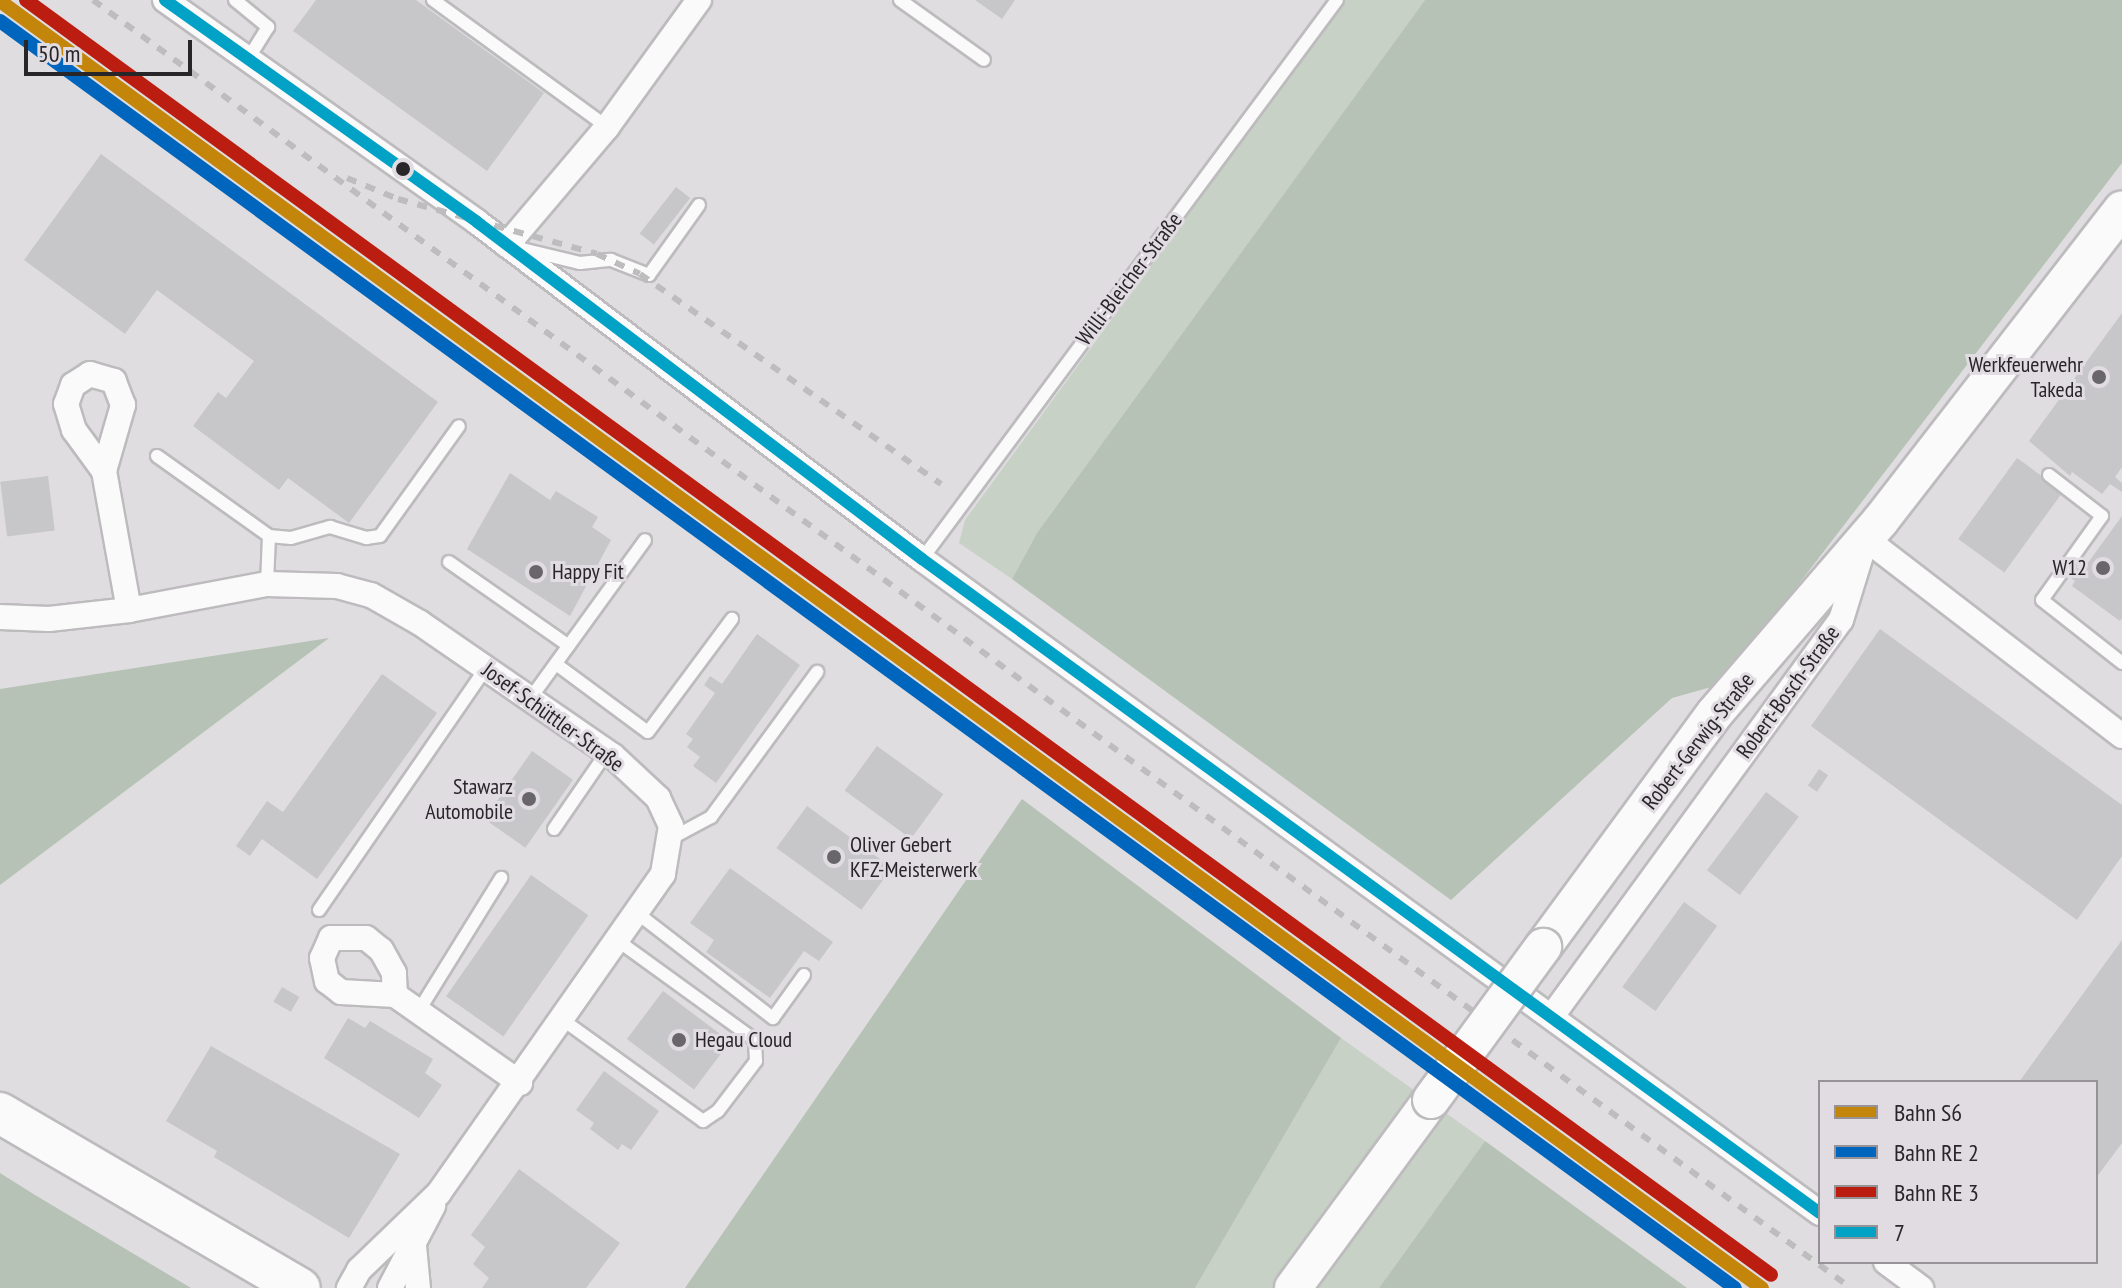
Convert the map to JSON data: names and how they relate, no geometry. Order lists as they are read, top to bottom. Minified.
{"streets":{"street":["Robert-Bosch-Straße","Josef-Schüttler-Straße","Robert-Gerwig-Straße"],"lane":["Willi-Bleicher-Straße"]},"crossings":[["Robert-Bosch-Straße","Robert-Gerwig-Straße"]],"places":["Werkfeuerwehr Takeda","W12","Happy Fit","Stawarz Automobile","Oliver Gebert KFZ-Meisterwerk","Hegau Cloud"],"lines":["transit line 7","rail line S6"],"legend":["Bahn S6","Bahn RE 2","Bahn RE 3","7"],"scale_bar":"50 m"}
